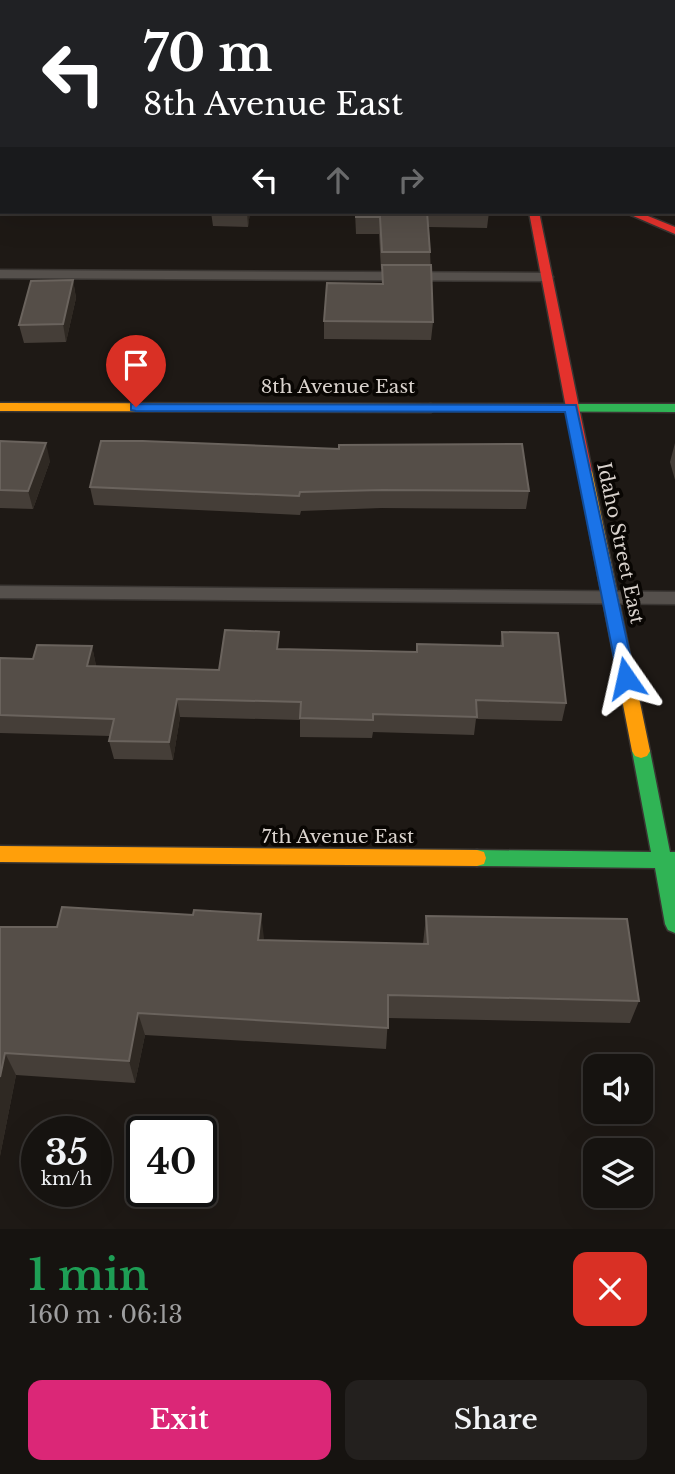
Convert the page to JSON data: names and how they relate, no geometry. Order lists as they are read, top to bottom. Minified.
{"streets":{"street":["8th Avenue East","Idaho Street East","7th Avenue East"]},"crossings":[["8th Avenue East","Idaho Street East"],["Idaho Street East","7th Avenue East"]],"page":{"turn":["70 m","8th Avenue East"],"speed":"35 km/h","limit":"40","heading":["1 min","160 m · 06:13"],"buttons":["Exit","Share"]}}
